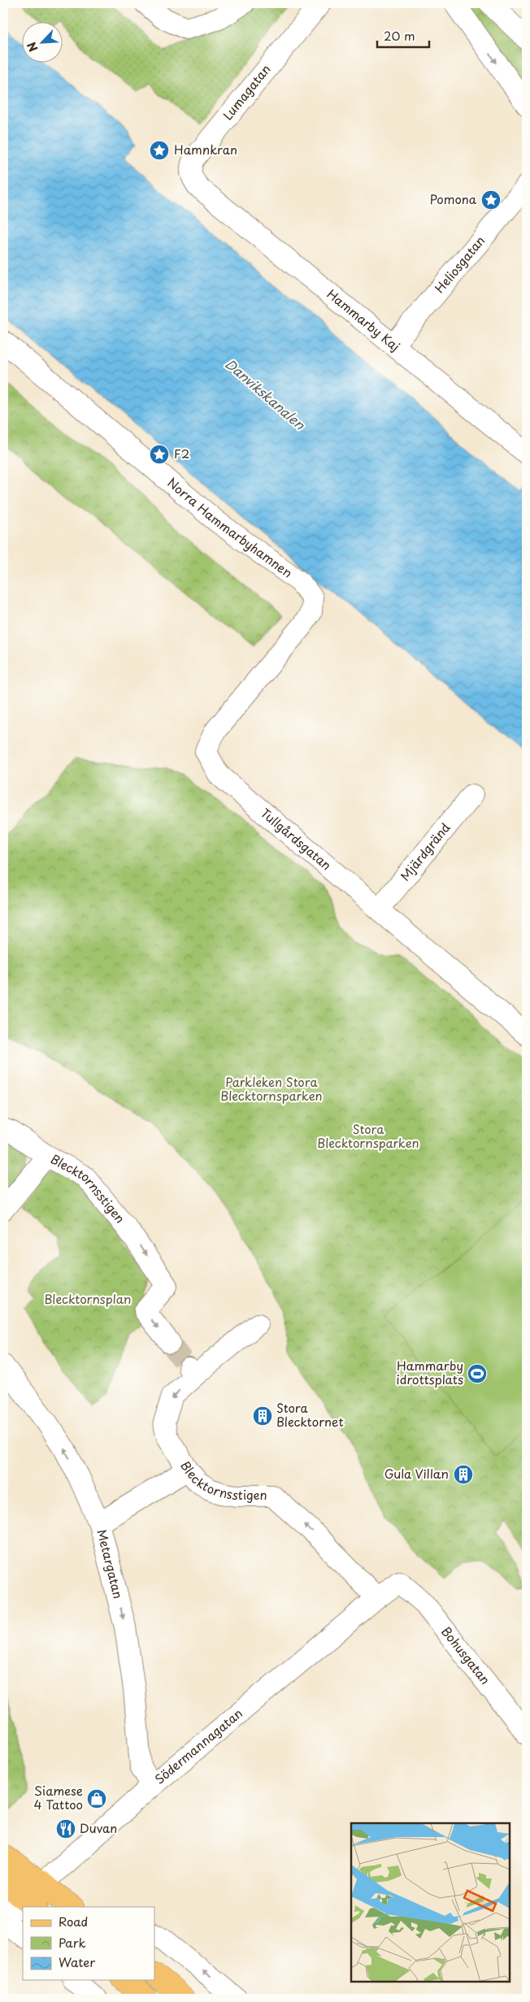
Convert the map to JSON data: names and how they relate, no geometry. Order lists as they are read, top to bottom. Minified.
{"streets":{"street":["Lumagatan","Heliosgatan","Hammarby Kaj","Norra Hammarbyhamnen","Tullgårdsgatan","Mjärdgränd","Blecktornsstigen","Metargatan","Bohusgatan","Södermannagatan"]},"crossings":[["Lumagatan","Hammarby Kaj"],["Heliosgatan","Hammarby Kaj"],["Norra Hammarbyhamnen","Tullgårdsgatan"],["Tullgårdsgatan","Mjärdgränd"],["Blecktornsstigen","Södermannagatan"],["Metargatan","Södermannagatan"],["Bohusgatan","Södermannagatan"]],"water":["Danvikskanalen"],"parks":["Parkleken Stora Blecktornsparken","Stora Blecktornsparken","Blecktornsplan"],"places":{"place":["Hamnkran","Pomona","F2"],"sports":["Hammarby idrottsplats"],"building":["Stora Blecktornet","Gula Villan"],"shop":["Siamese 4 Tattoo"],"restaurant":["Duvan"]},"legend":["Road","Park","Water"],"scale_bar":"20 m","north":"bottom left"}
